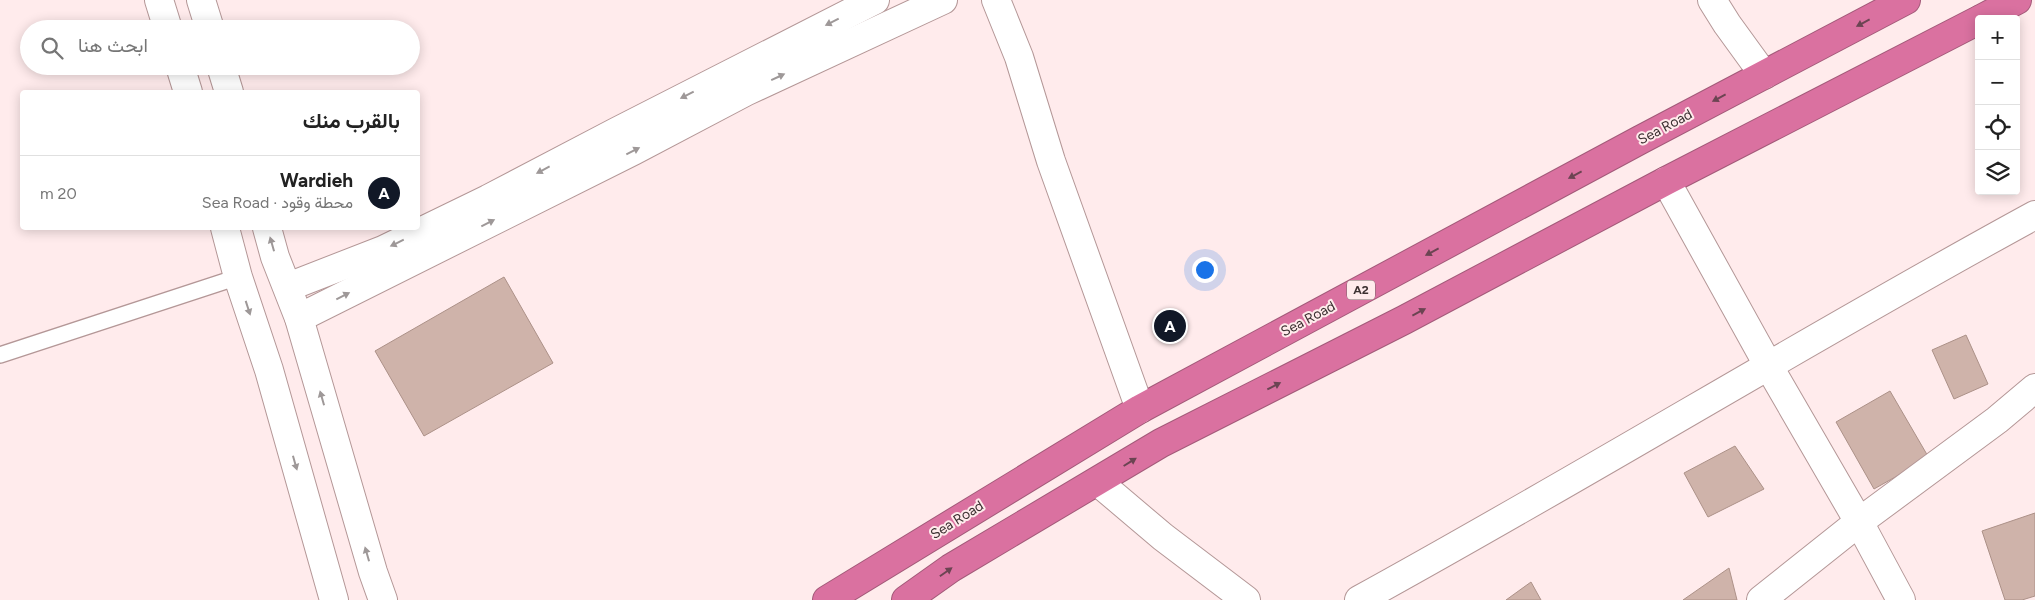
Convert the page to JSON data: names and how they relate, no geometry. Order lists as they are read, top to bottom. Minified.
{"streets":{"highway":["Sea Road","A2"]},"page":{"map_buttons":["+","−"],"search":"ابحث هنا","heading":"بالقرب منك","list":[{"mark":"A","name":"Wardieh","note":"محطة وقود · Sea Road","value":"20 m"}],"pins":"A"}}
